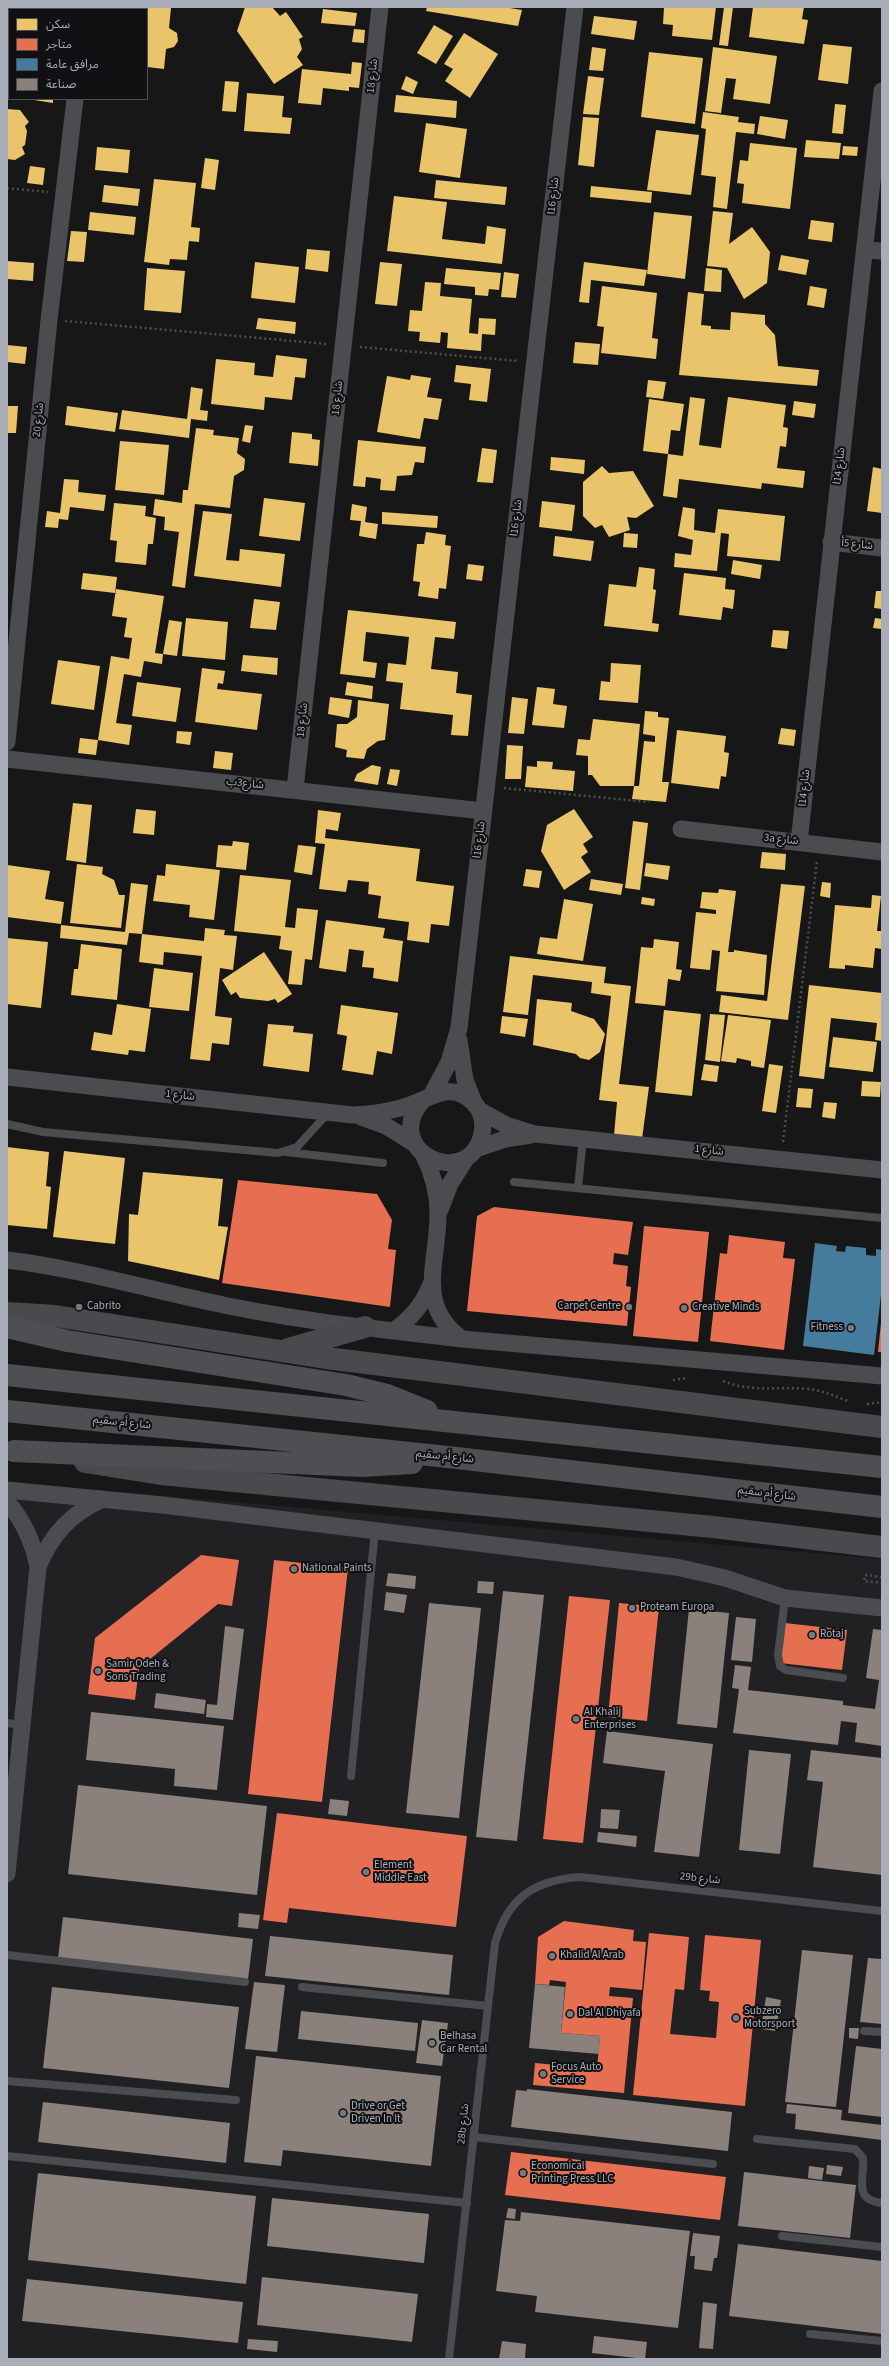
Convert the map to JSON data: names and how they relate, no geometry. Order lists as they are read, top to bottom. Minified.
{"streets":{"main road":["شارع أم سقيم"],"street":["شارع 18","شارع 16ا","شارع 20","شارع 14ا","شارع 5أ","شارع3ب","3a شارع","شارع 1"],"lane":["29b شارع","28b شارع"]},"crossings":[["شارع 18","شارع3ب"],["شارع 16ا","شارع3ب"],["شارع 16ا","شارع 1"],["شارع 14ا","شارع 5أ"],["شارع 14ا","3a شارع"],["29b شارع","28b شارع"]],"places":["Cabrito","Carpet Centre","Creative Minds","Fitness","National Paints","Proteam Europa","Rotaj","Samir Odeh & Sons Trading","Al Khalij Enterprises","Element Middle East","Khalid Al Arab","Dal Al Dhiyafa","Subzero Motorsport","Belhasa Car Rental","Focus Auto Service","Drive or Get Driven In It","Economical Printing Press LLC"],"legend":["سكن","متاجر","مرافق عامة","صناعة"]}
